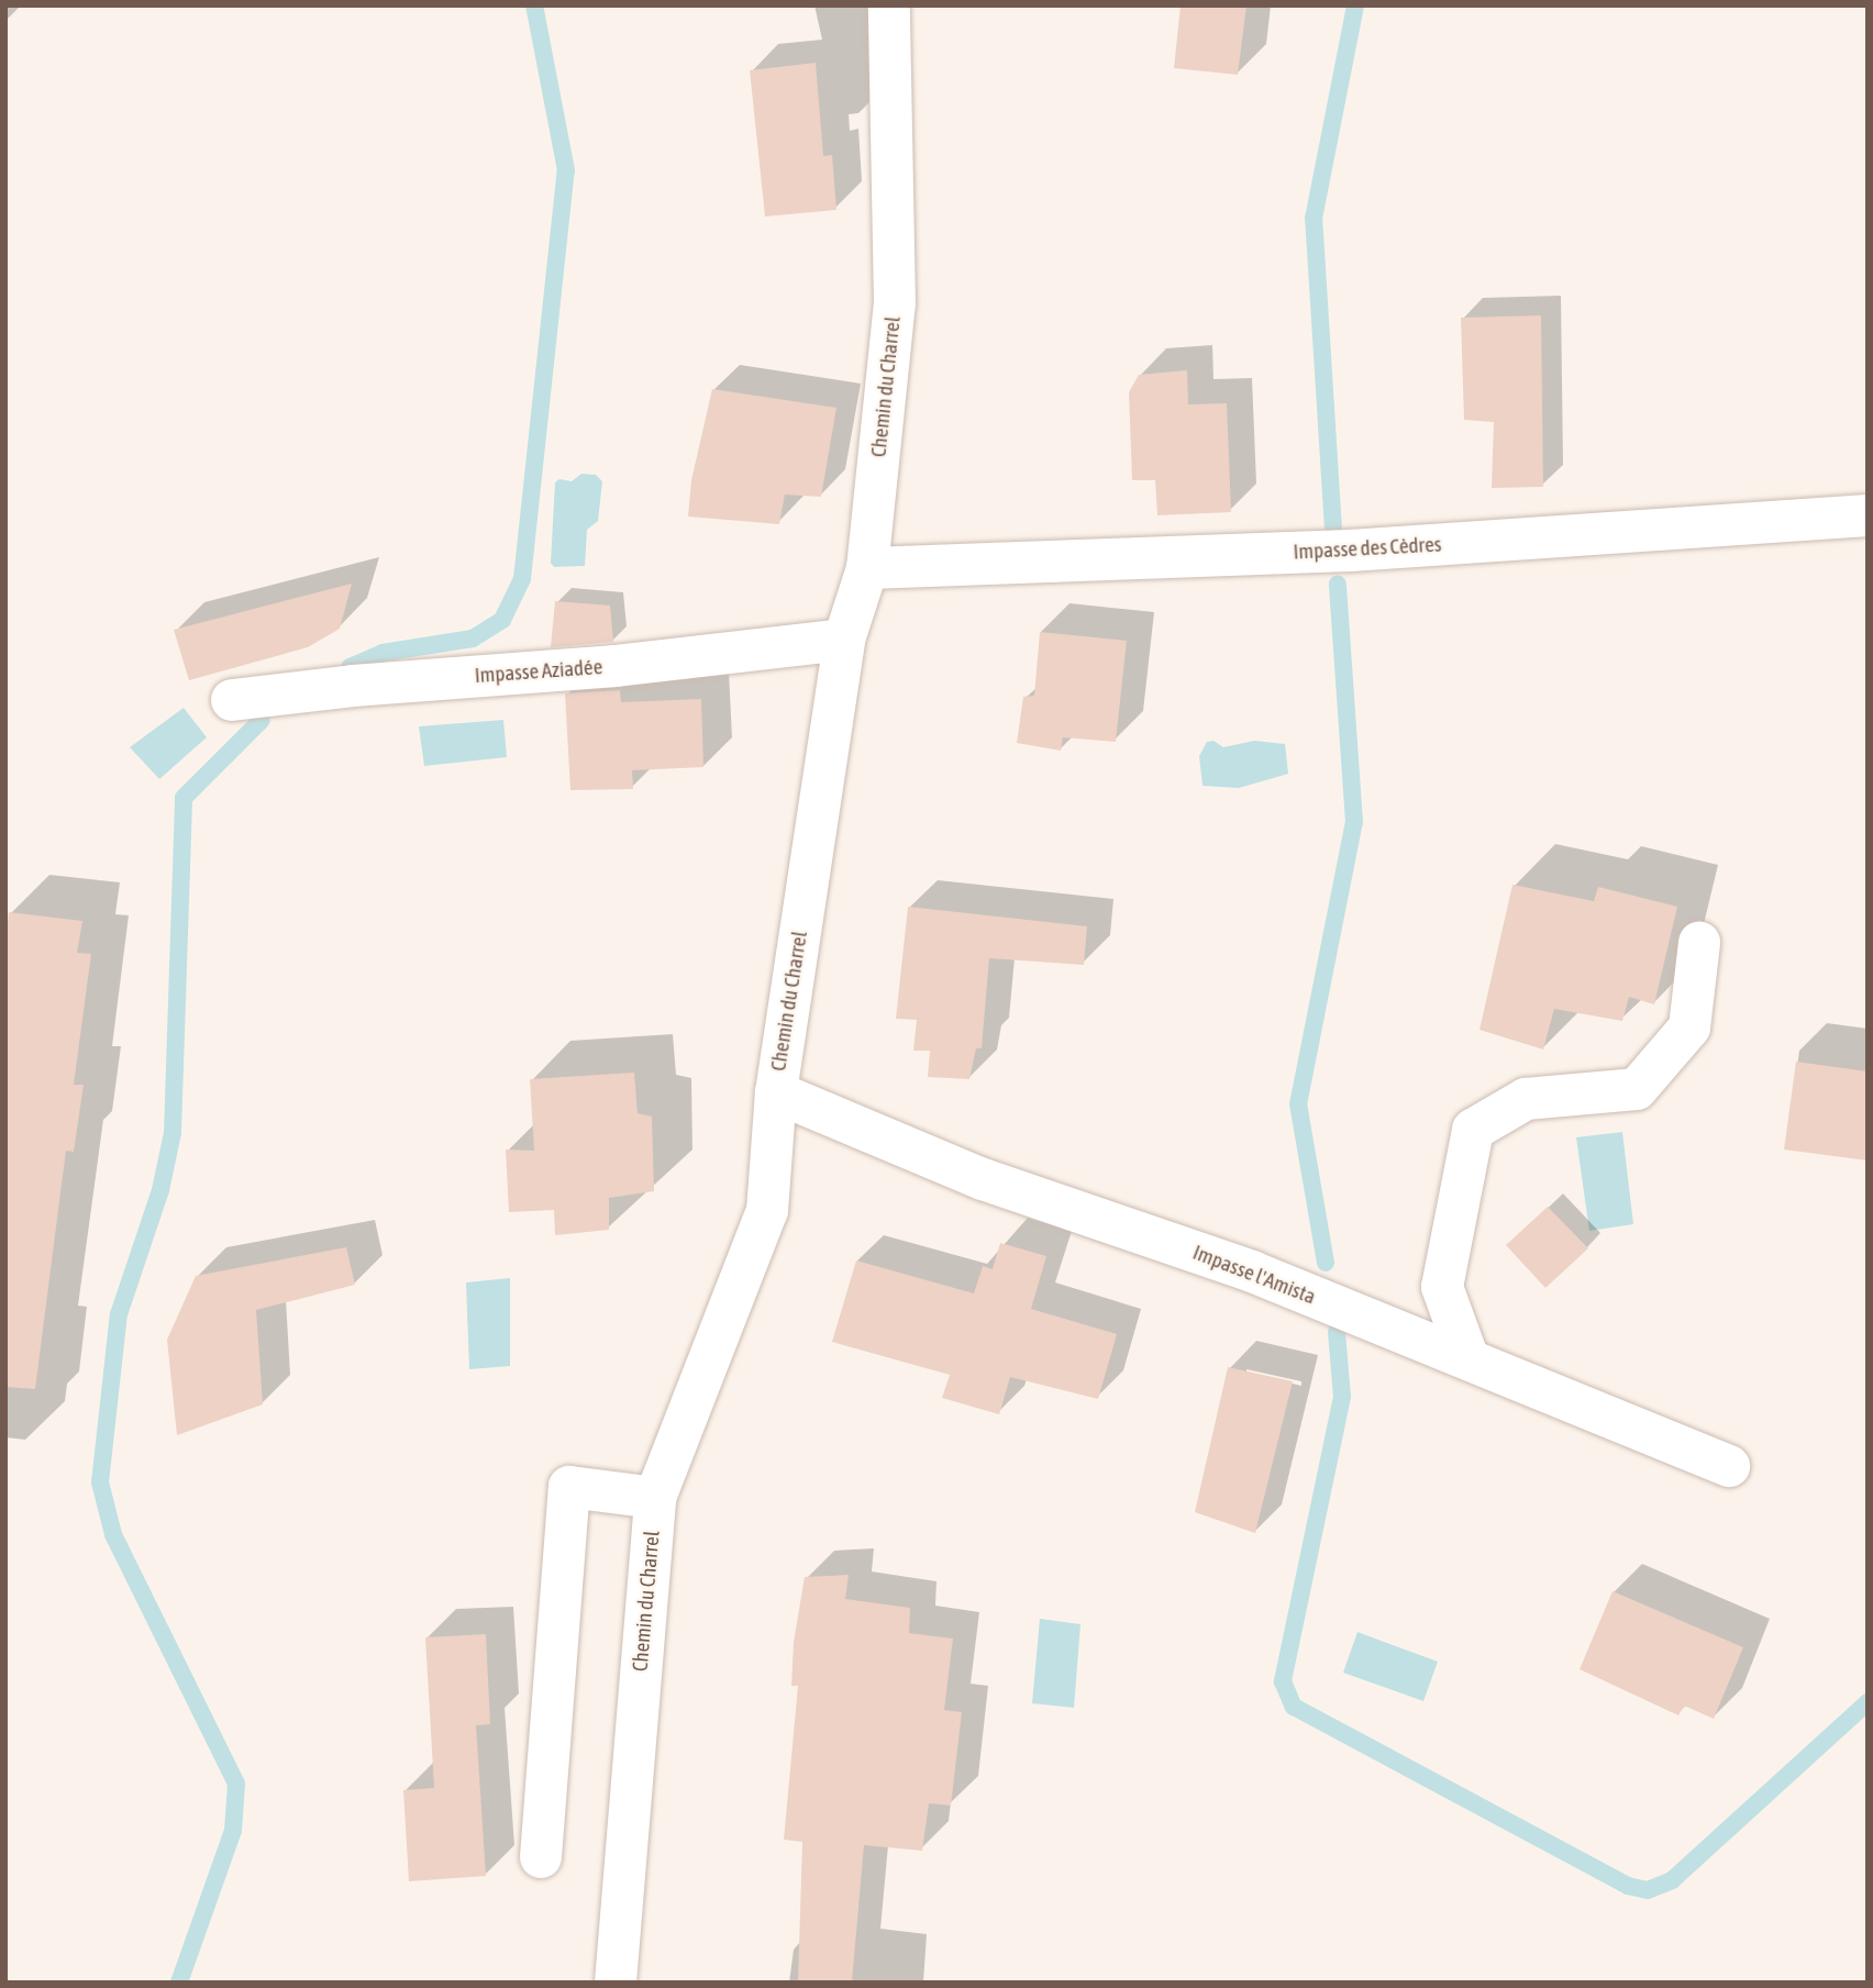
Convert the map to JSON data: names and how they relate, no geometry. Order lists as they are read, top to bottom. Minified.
{"streets":{"street":["Chemin du Charrel","Impasse des Cèdres","Impasse Aziadée","Impasse l'Amista"]},"crossings":[["Chemin du Charrel","Impasse des Cèdres"],["Chemin du Charrel","Impasse Aziadée"],["Chemin du Charrel","Impasse l'Amista"]]}
